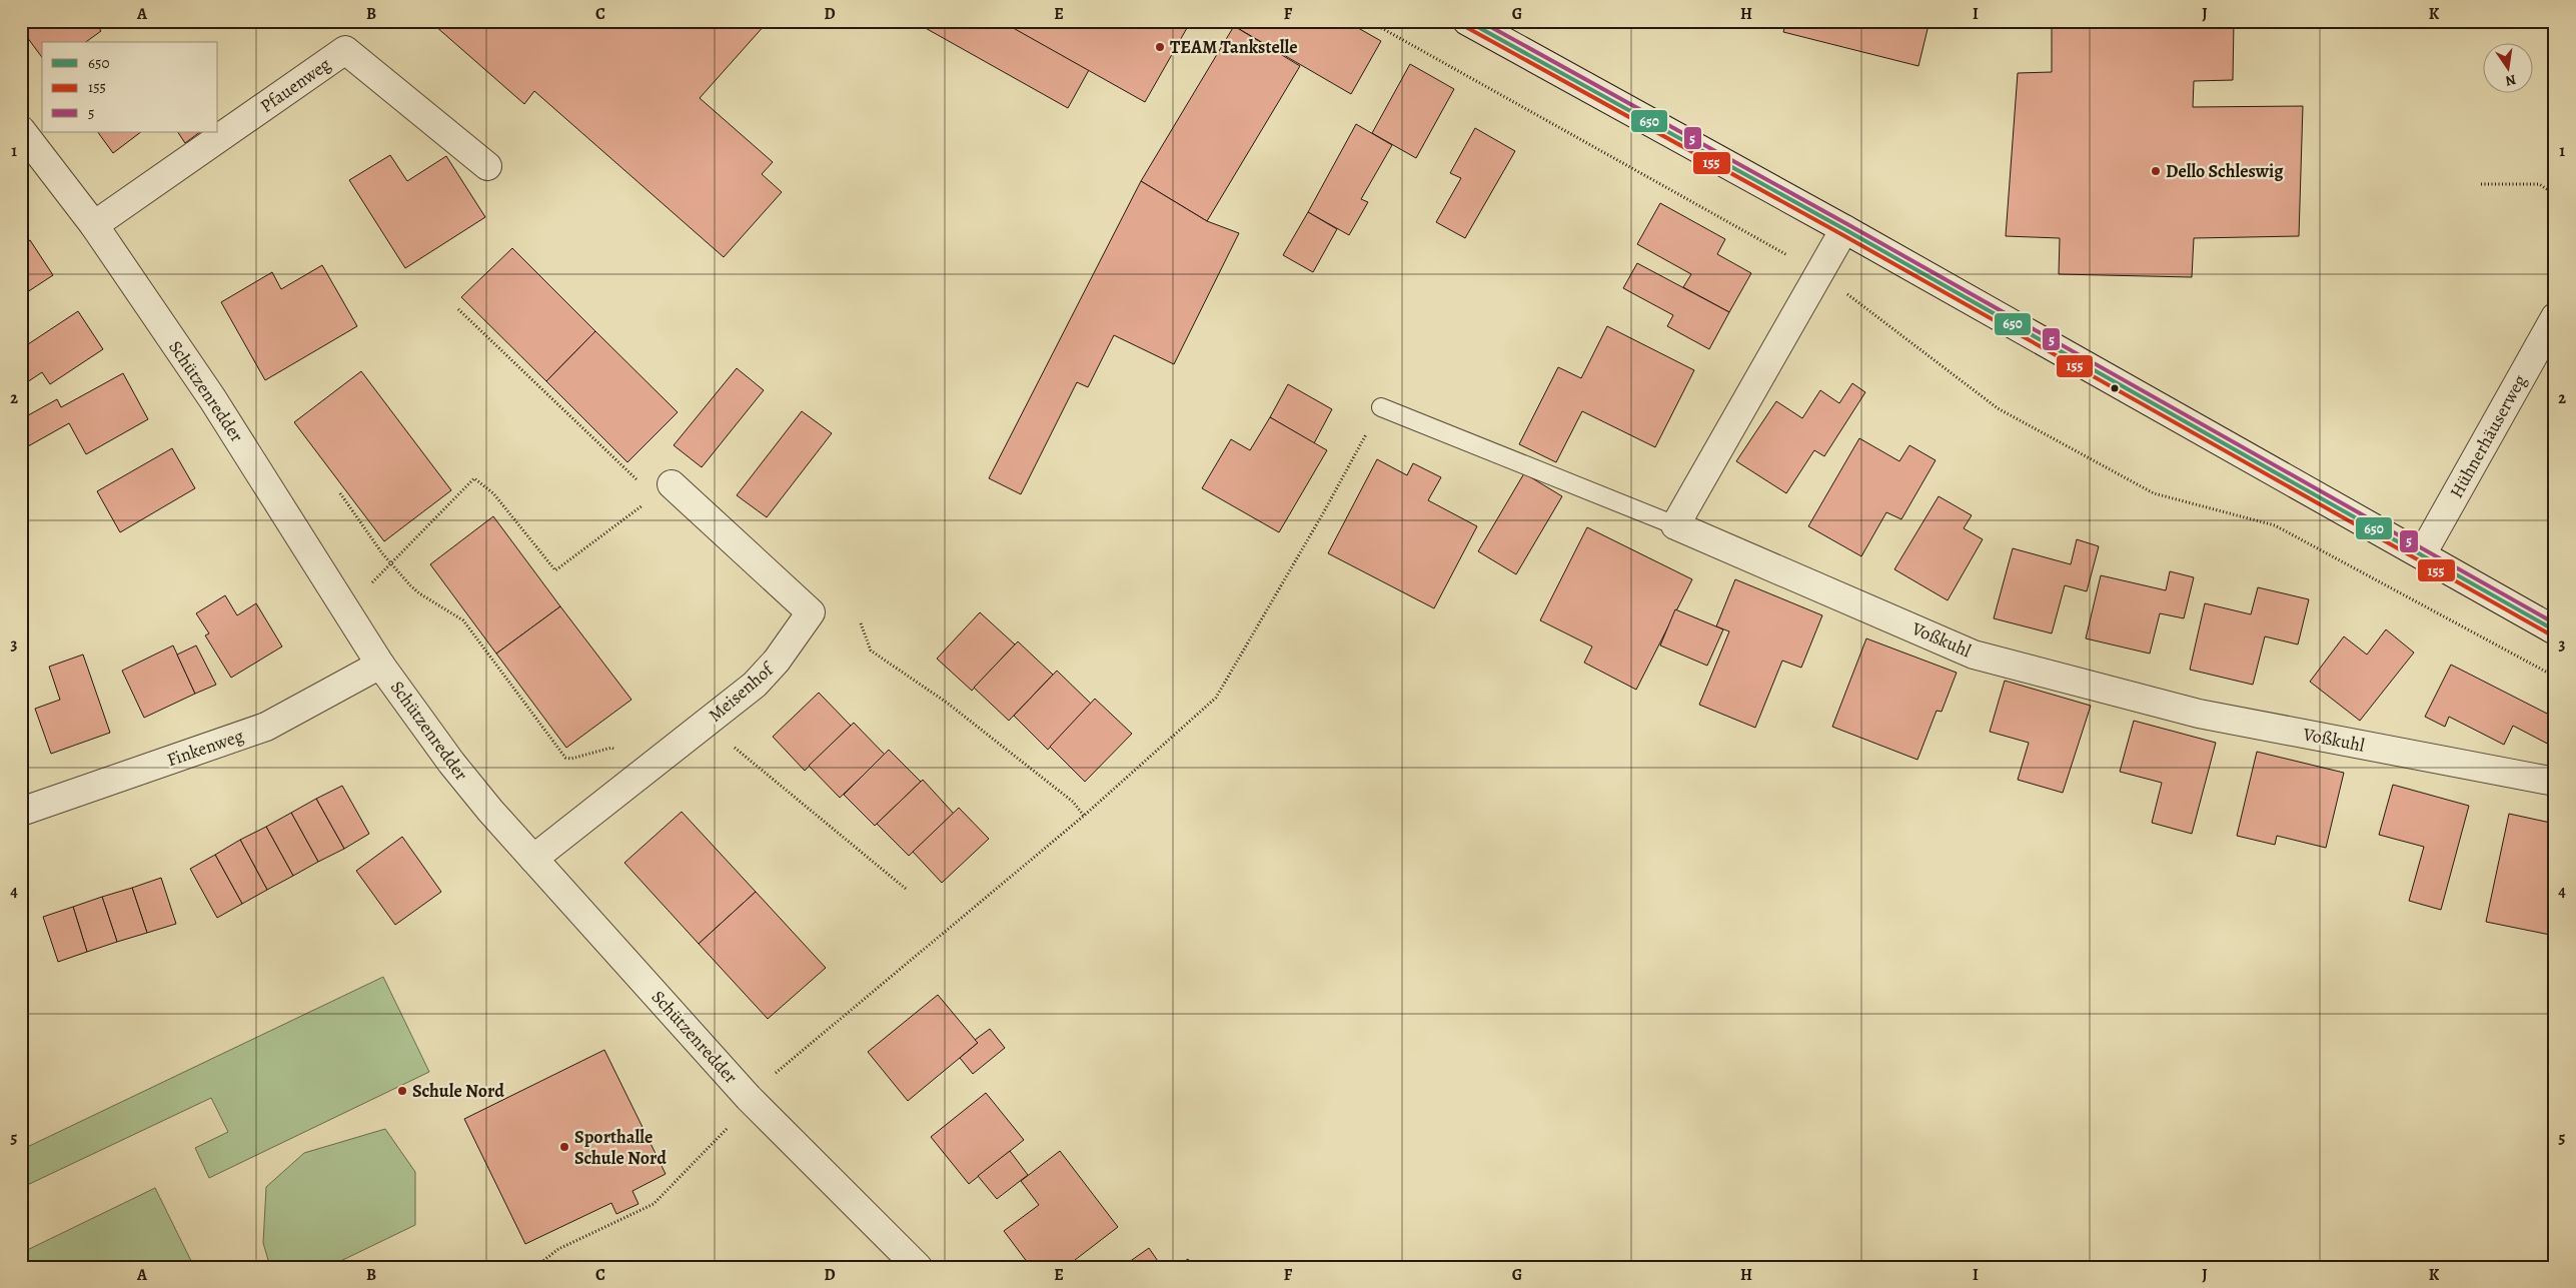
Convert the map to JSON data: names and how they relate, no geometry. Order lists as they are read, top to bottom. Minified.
{"streets":{"street":["Pfauenweg","Schützenredder","Hühnerhäuserweg","Voßkuhl","Meisenhof","Finkenweg"]},"crossings":[["Pfauenweg","Schützenredder"],["Schützenredder","Meisenhof"],["Schützenredder","Finkenweg"]],"places":["TEAM Tankstelle","Dello Schleswig","Schule Nord","Sporthalle Schule Nord"],"lines":["transit line 650","transit line 5","transit line 155"],"legend":["650","155","5"],"north":"bottom","grid":{"columns":["A","B","C","D","E","F","G","H","I","J","K"],"rows":["1","2","3","4","5"]}}
